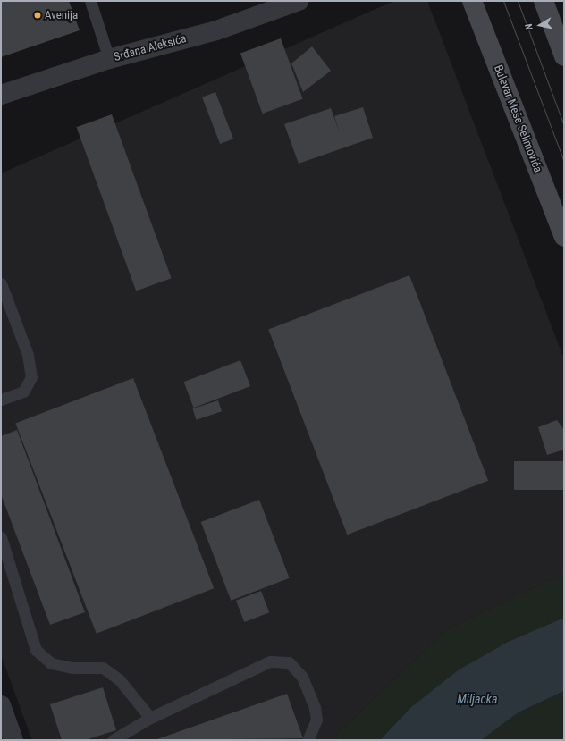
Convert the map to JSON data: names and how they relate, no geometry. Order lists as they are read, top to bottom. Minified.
{"streets":{"main road":["Bulevar Meše Selimovića"],"street":["Srđana Aleksića"]},"water":["Miljacka"],"places":["Avenija"],"north":"left"}
